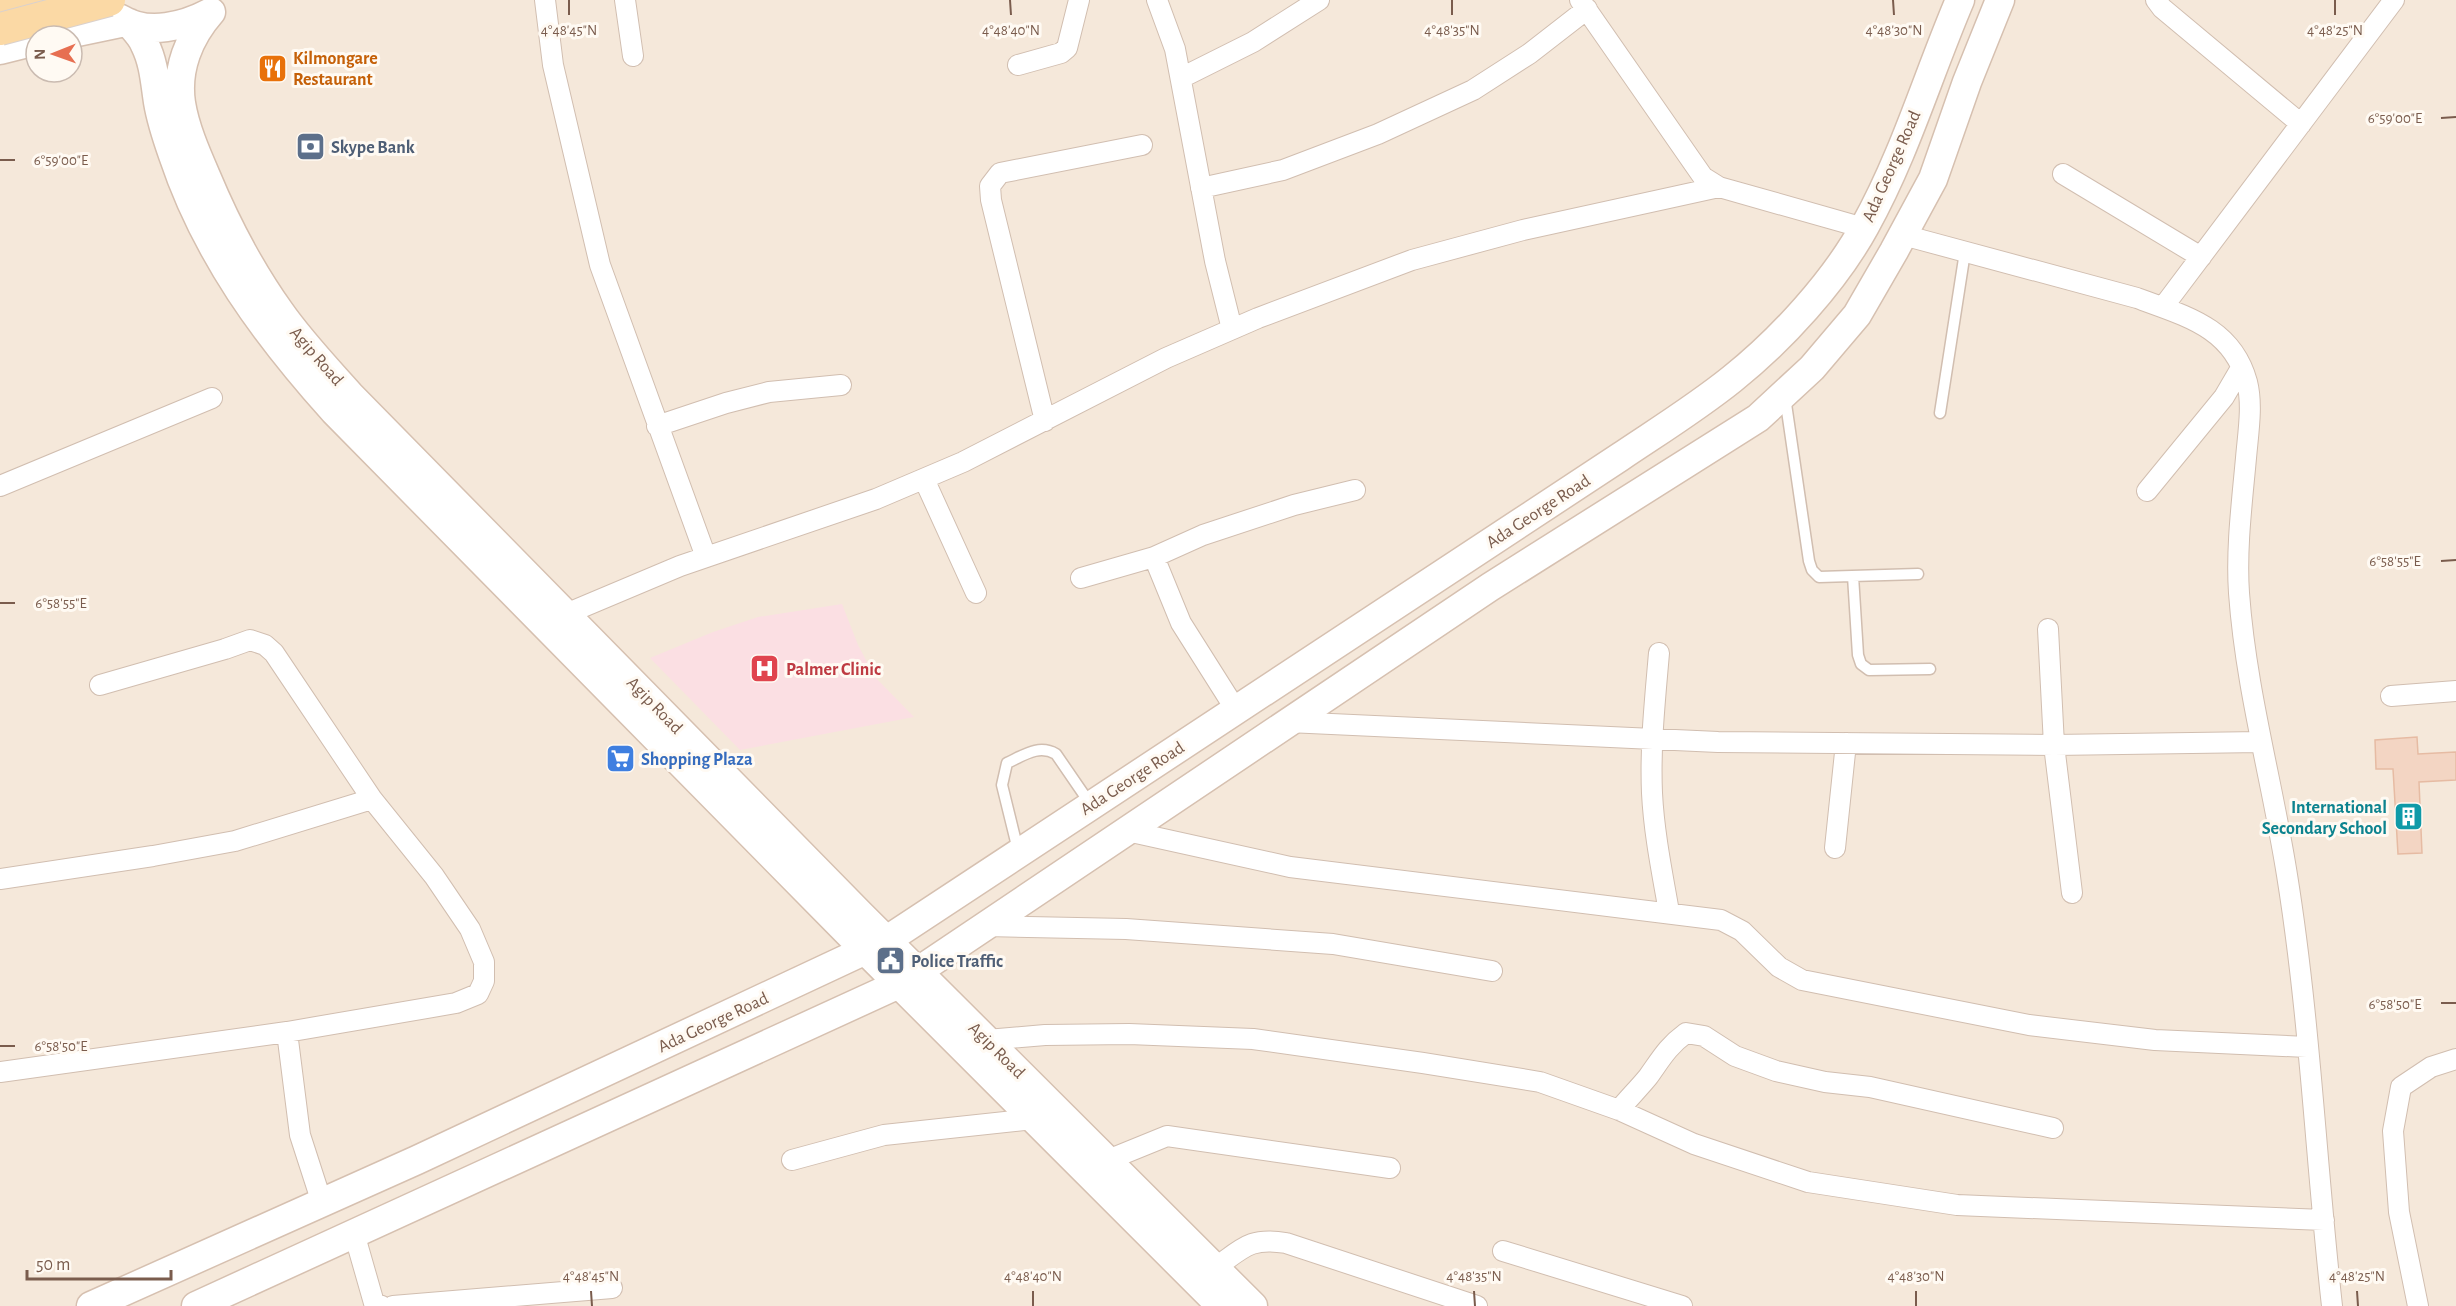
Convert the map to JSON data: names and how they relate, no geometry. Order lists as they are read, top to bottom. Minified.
{"streets":{"main road":["Ada George Road","Agip Road"]},"crossings":[["Ada George Road","Agip Road"]],"places":{"restaurant":["Kilmongare Restaurant"],"bank":["Skype Bank"],"hospital":["Palmer Clinic"],"supermarket":["Shopping Plaza"],"building":["International Secondary School"],"public building":["Police Traffic"]},"scale_bar":"50 m","north":"left","coordinates":["4°48'45\"N","4°48'40\"N","4°48'35\"N","4°48'30\"N","4°48'25\"N","6°59'00\"E","6°58'55\"E","6°58'50\"E"]}
